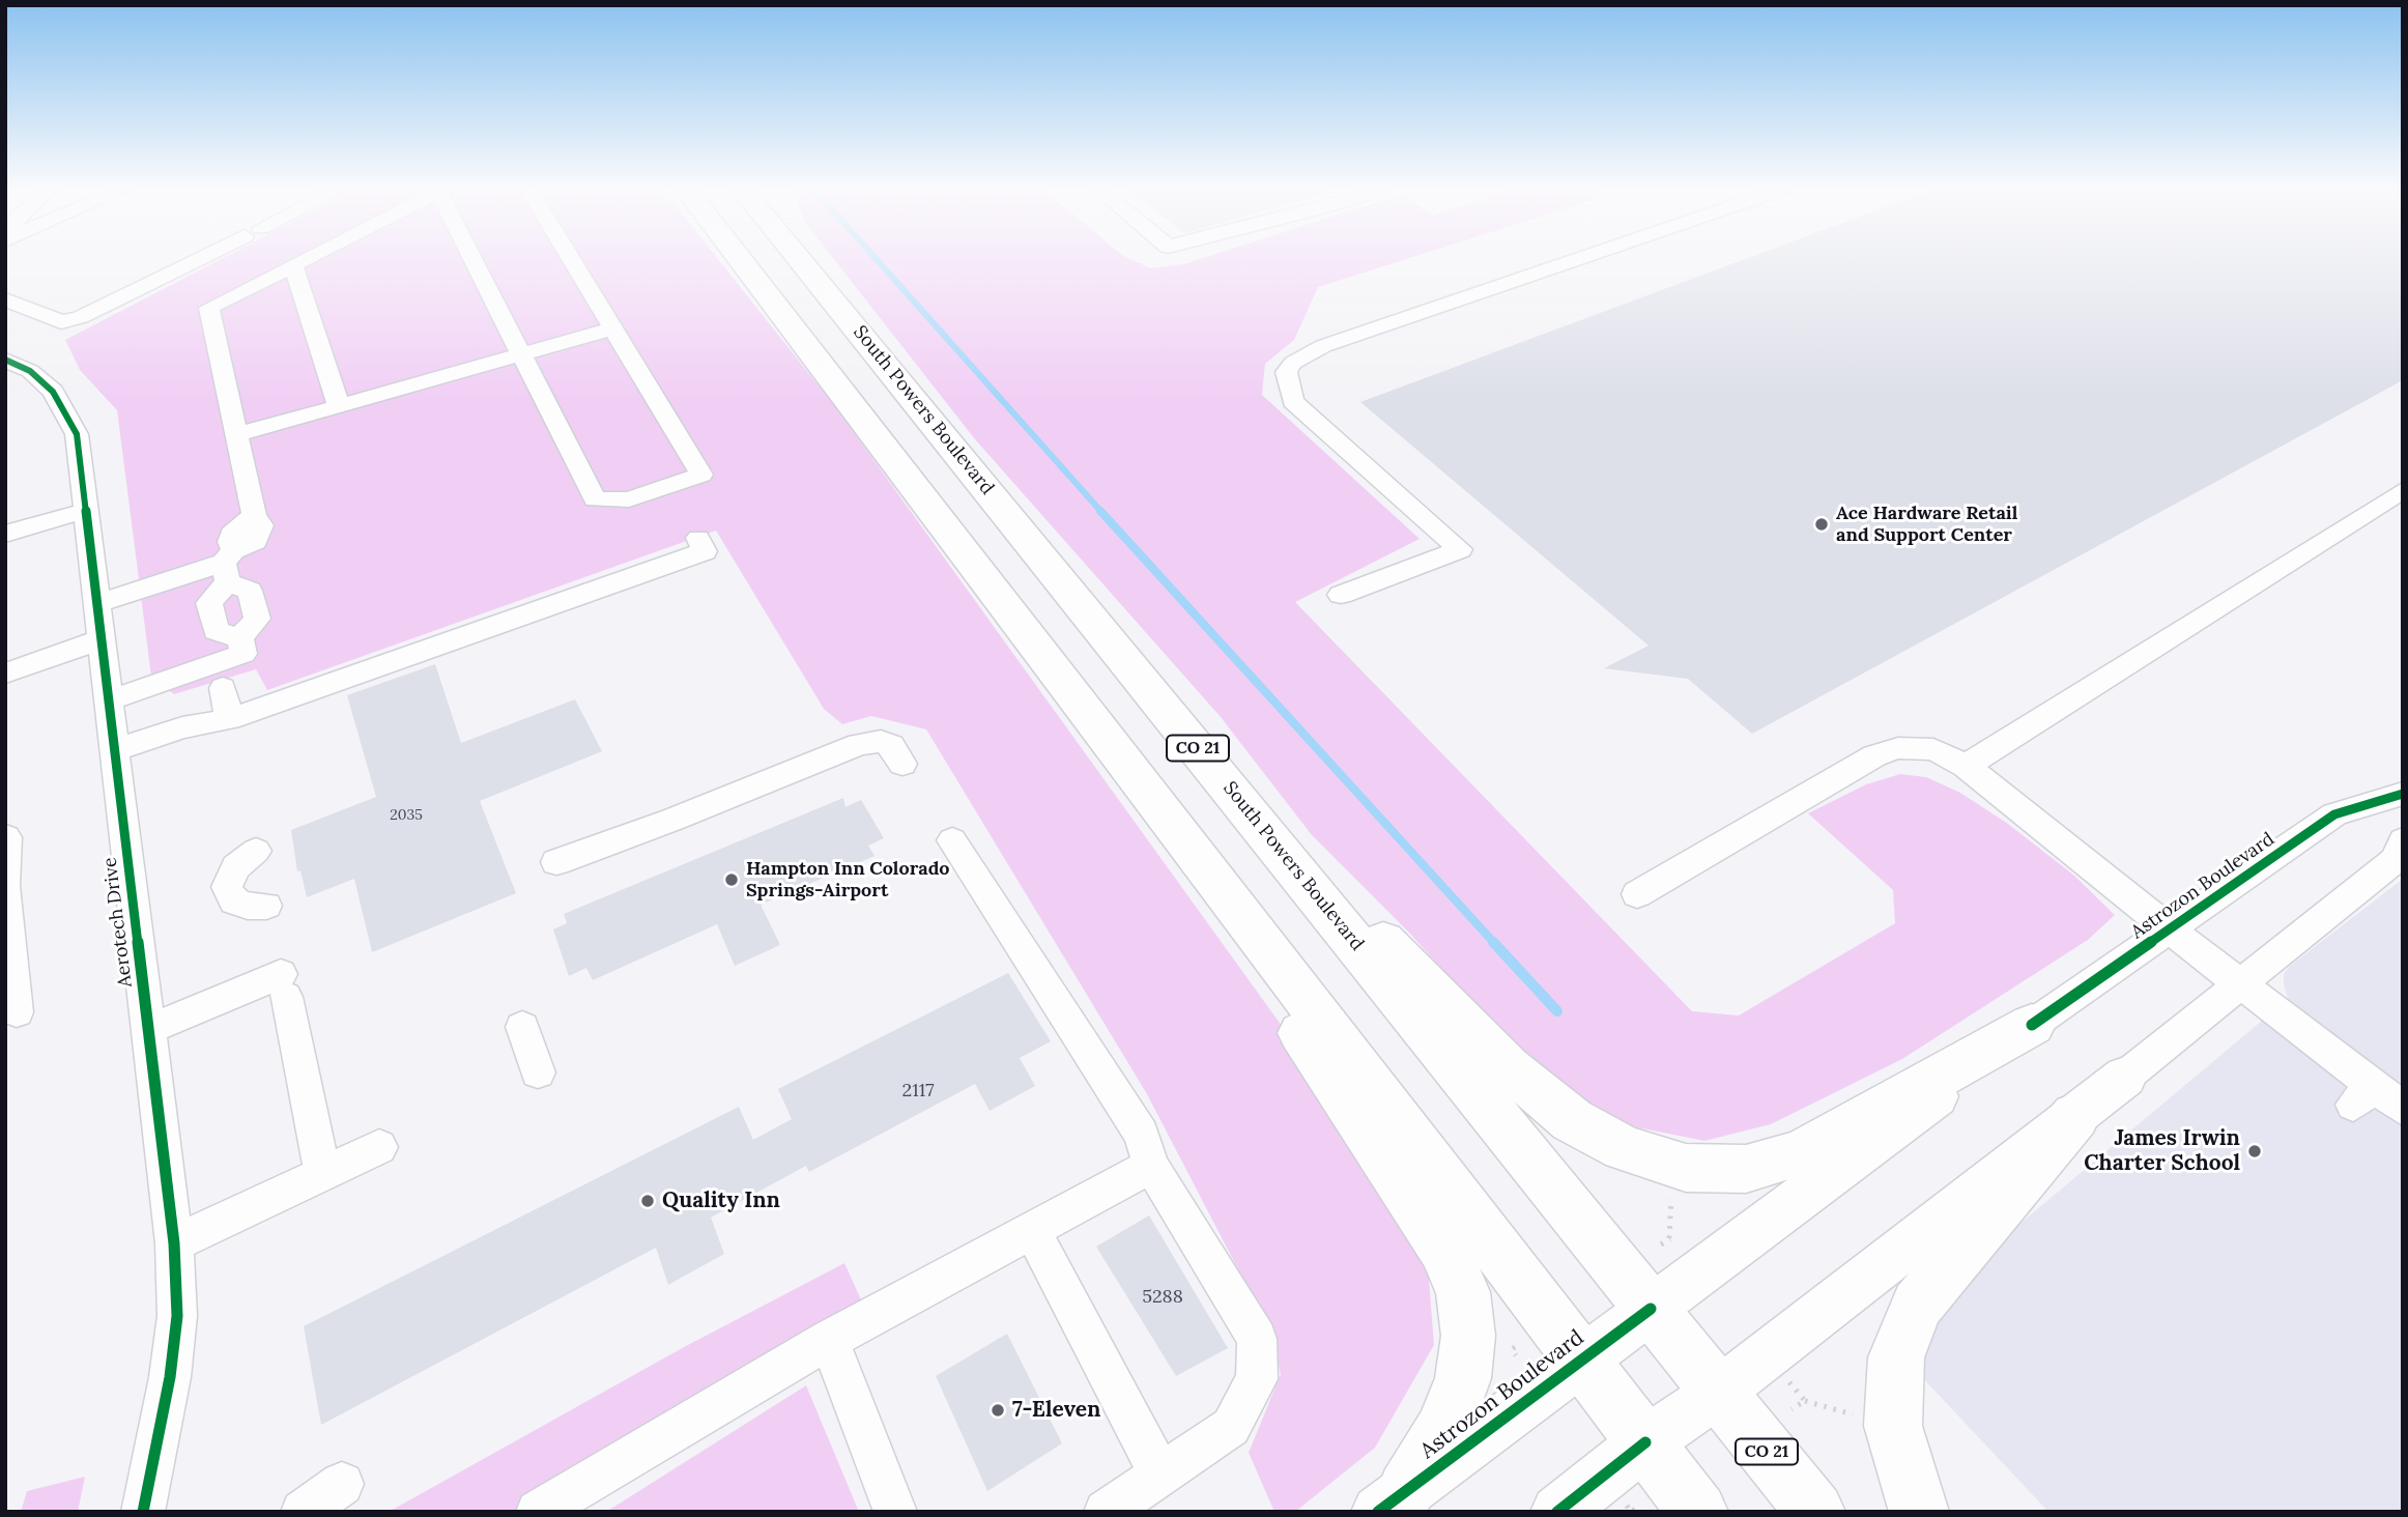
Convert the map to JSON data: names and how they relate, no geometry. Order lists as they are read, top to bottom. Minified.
{"streets":{"highway":["South Powers Boulevard","CO 21"],"main road":["Astrozon Boulevard"],"street":["Aerotech Drive"]},"crossings":[["South Powers Boulevard","Astrozon Boulevard"]],"places":["Ace Hardware Retail and Support Center","Hampton Inn Colorado Springs-Airport","James Irwin Charter School","Quality Inn","7-Eleven"],"house_numbers":["2035","2117","5288"]}
